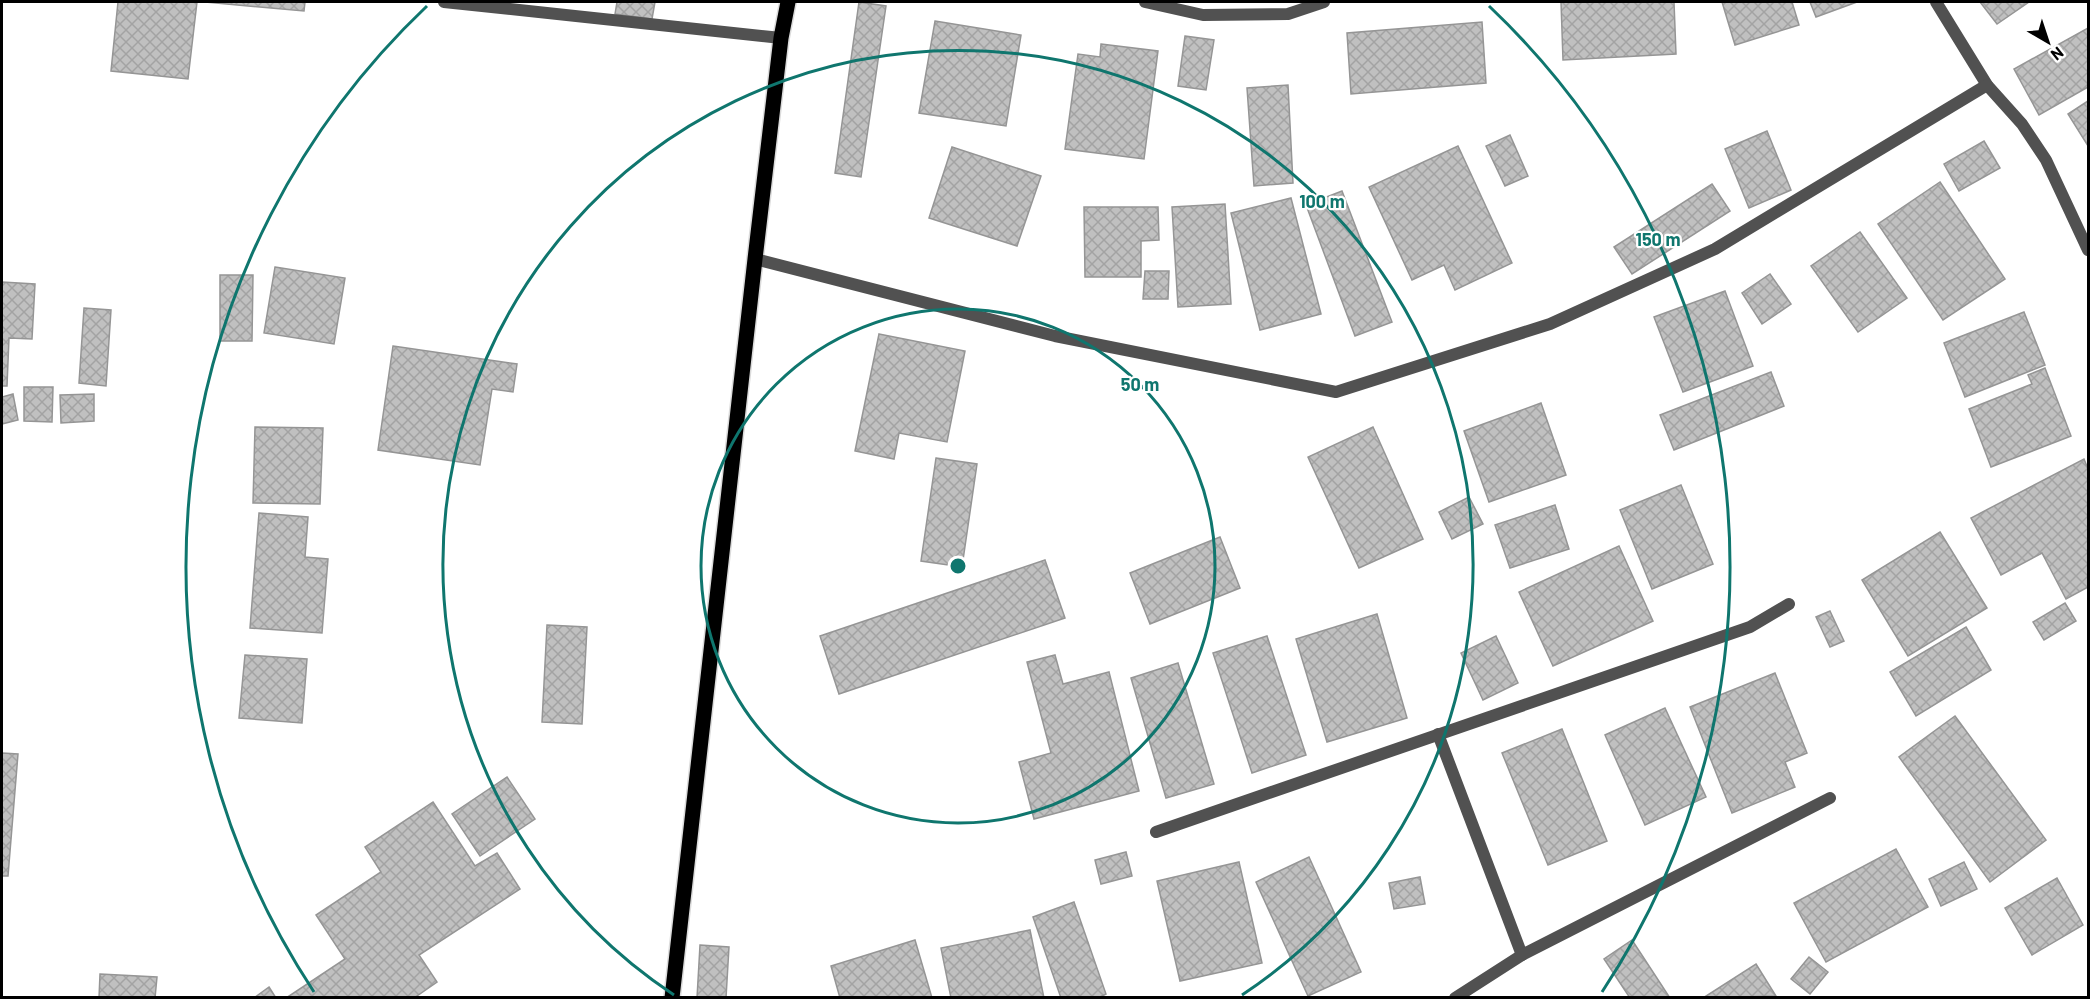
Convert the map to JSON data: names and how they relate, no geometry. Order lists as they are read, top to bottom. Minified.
{"north":"bottom right","rings":["100 m","150 m","50 m"]}
